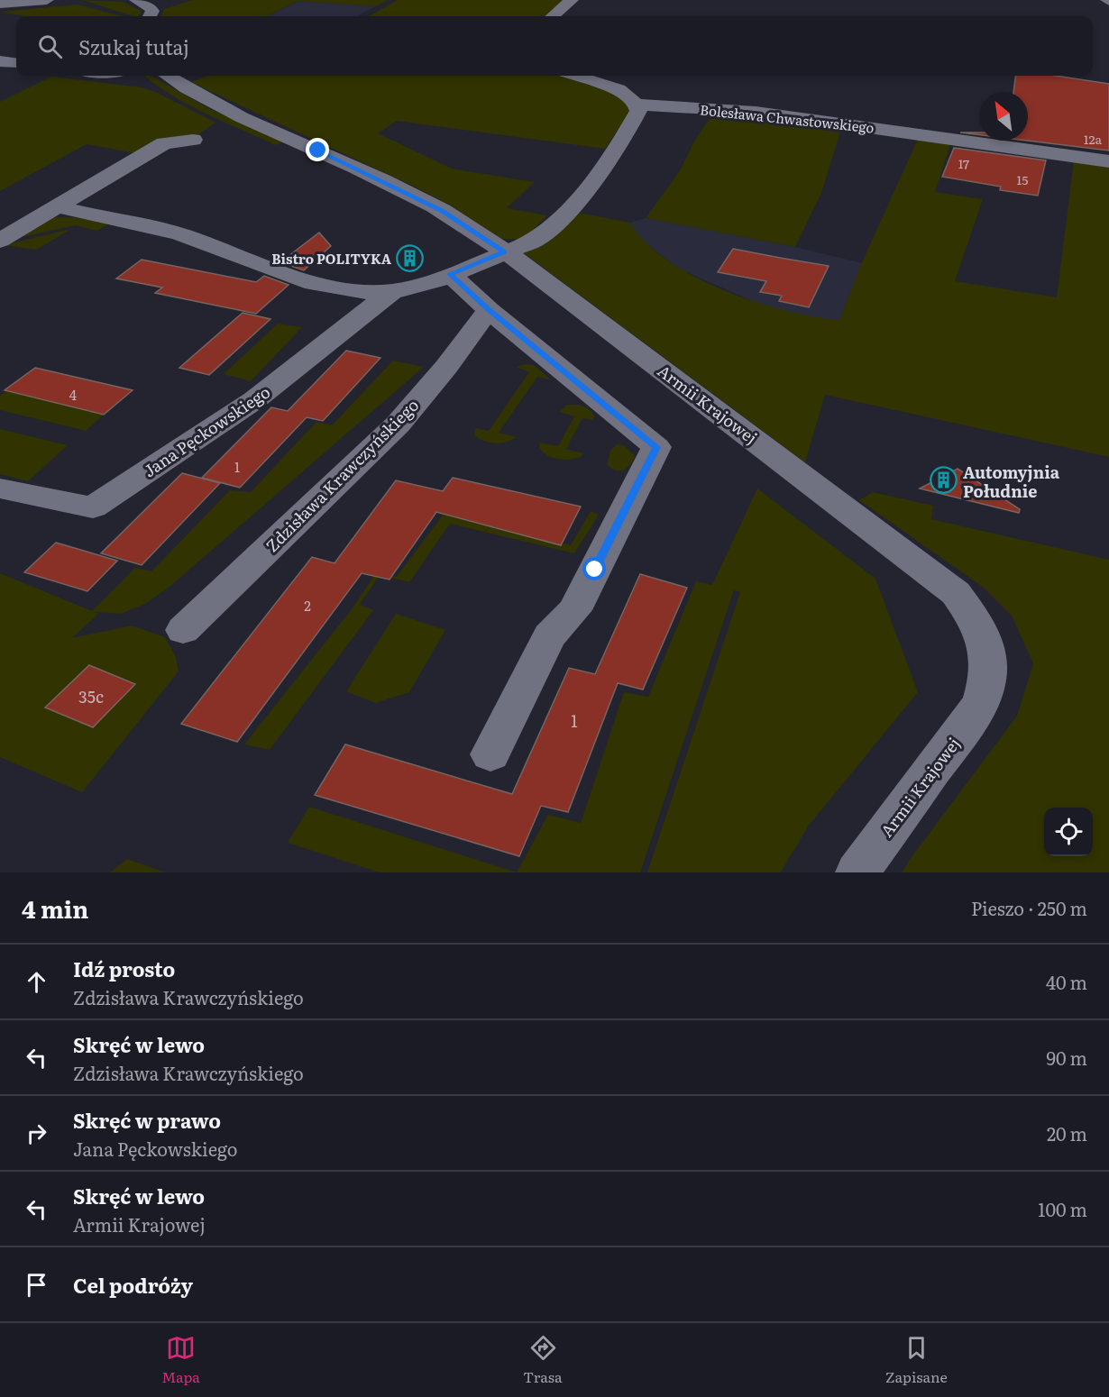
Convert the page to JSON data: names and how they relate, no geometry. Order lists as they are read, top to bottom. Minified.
{"streets":{"street":["Bolesława Chwastowskiego","Armii Krajowej","Jana Pęckowskiego","Zdzisława Krawczyńskiego"]},"crossings":[["Armii Krajowej","Jana Pęckowskiego"]],"places":{"building":["Bistro POLITYKA","Automyjnia Południe"]},"house_numbers":["12a","17","15","4","1","2","35c","1"],"north":"top left","page":{"search":"Szukaj tutaj","heading":["4 min","Pieszo · 250 m"],"list":[["Idź prosto","Zdzisława Krawczyńskiego","40 m"],["Skręć w lewo","Zdzisława Krawczyńskiego","90 m"],["Skręć w prawo","Jana Pęckowskiego","20 m"],["Skręć w lewo","Armii Krajowej","100 m"],"Cel podróży"],"nav":["Mapa","Trasa","Zapisane"]}}
